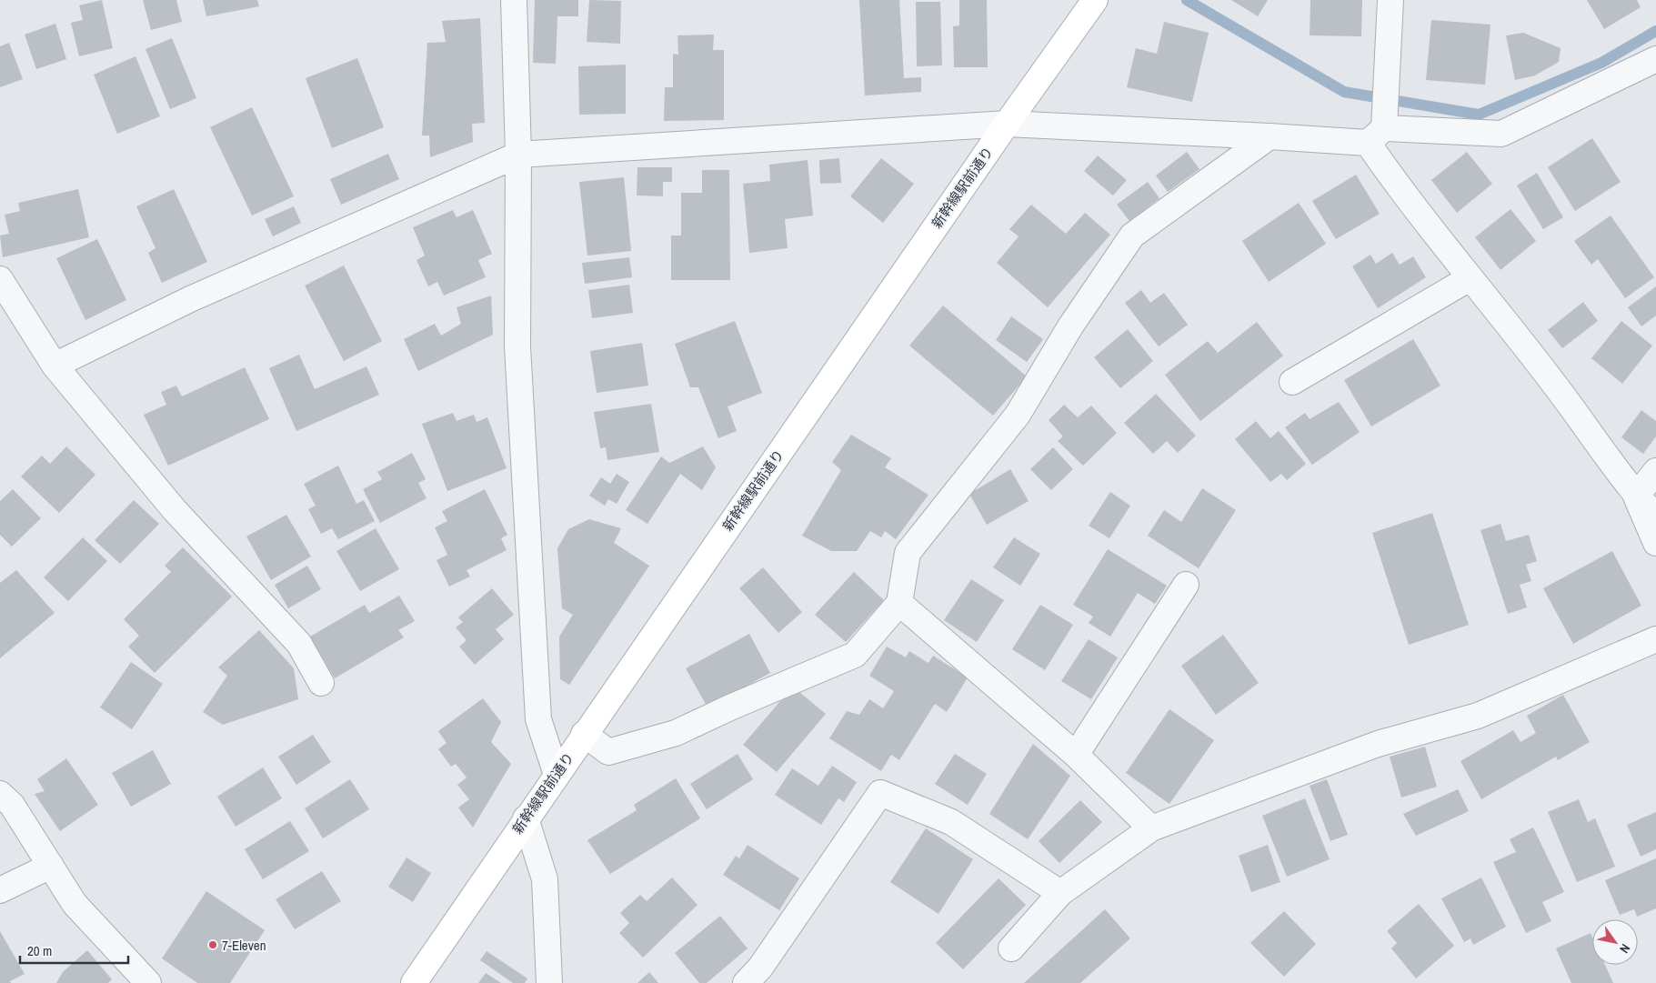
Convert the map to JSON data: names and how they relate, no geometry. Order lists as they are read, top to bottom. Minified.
{"streets":{"street":["新幹線駅前通り"]},"places":["7-Eleven"],"scale_bar":"20 m","north":"bottom right"}
